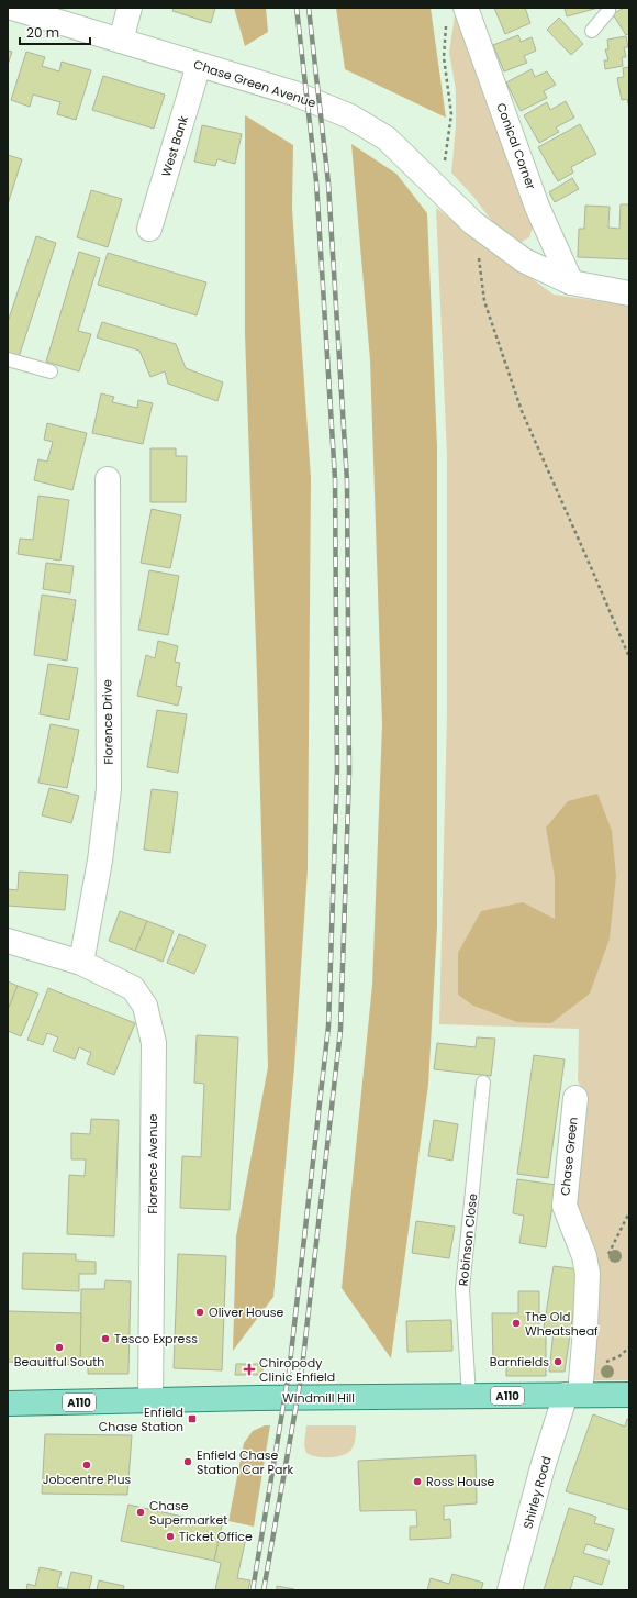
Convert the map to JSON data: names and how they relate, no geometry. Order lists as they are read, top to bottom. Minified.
{"streets":{"main road":["A110","Windmill Hill"],"street":["Chase Green Avenue","West Bank","Conical Corner","Florence Drive","Chase Green","Florence Avenue","Shirley Road"],"lane":["Robinson Close"]},"crossings":[["Chase Green Avenue","West Bank"],["Chase Green Avenue","Conical Corner"],["Florence Drive","Florence Avenue"],["Chase Green","Windmill Hill"],["Chase Green","Shirley Road"],["Florence Avenue","Windmill Hill"],["Robinson Close","Windmill Hill"],["Windmill Hill","Shirley Road"]],"places":{"other":["Oliver House","The Old Wheatsheaf","Tesco Express","Beauitful South","Barnfields","Enfield Chase Station Car Park","Jobcentre Plus","Ross House","Chase Supermarket","Ticket Office"],"health":["Chiropody Clinic Enfield"],"transit":["Enfield Chase Station"]},"scale_bar":"20 m"}
